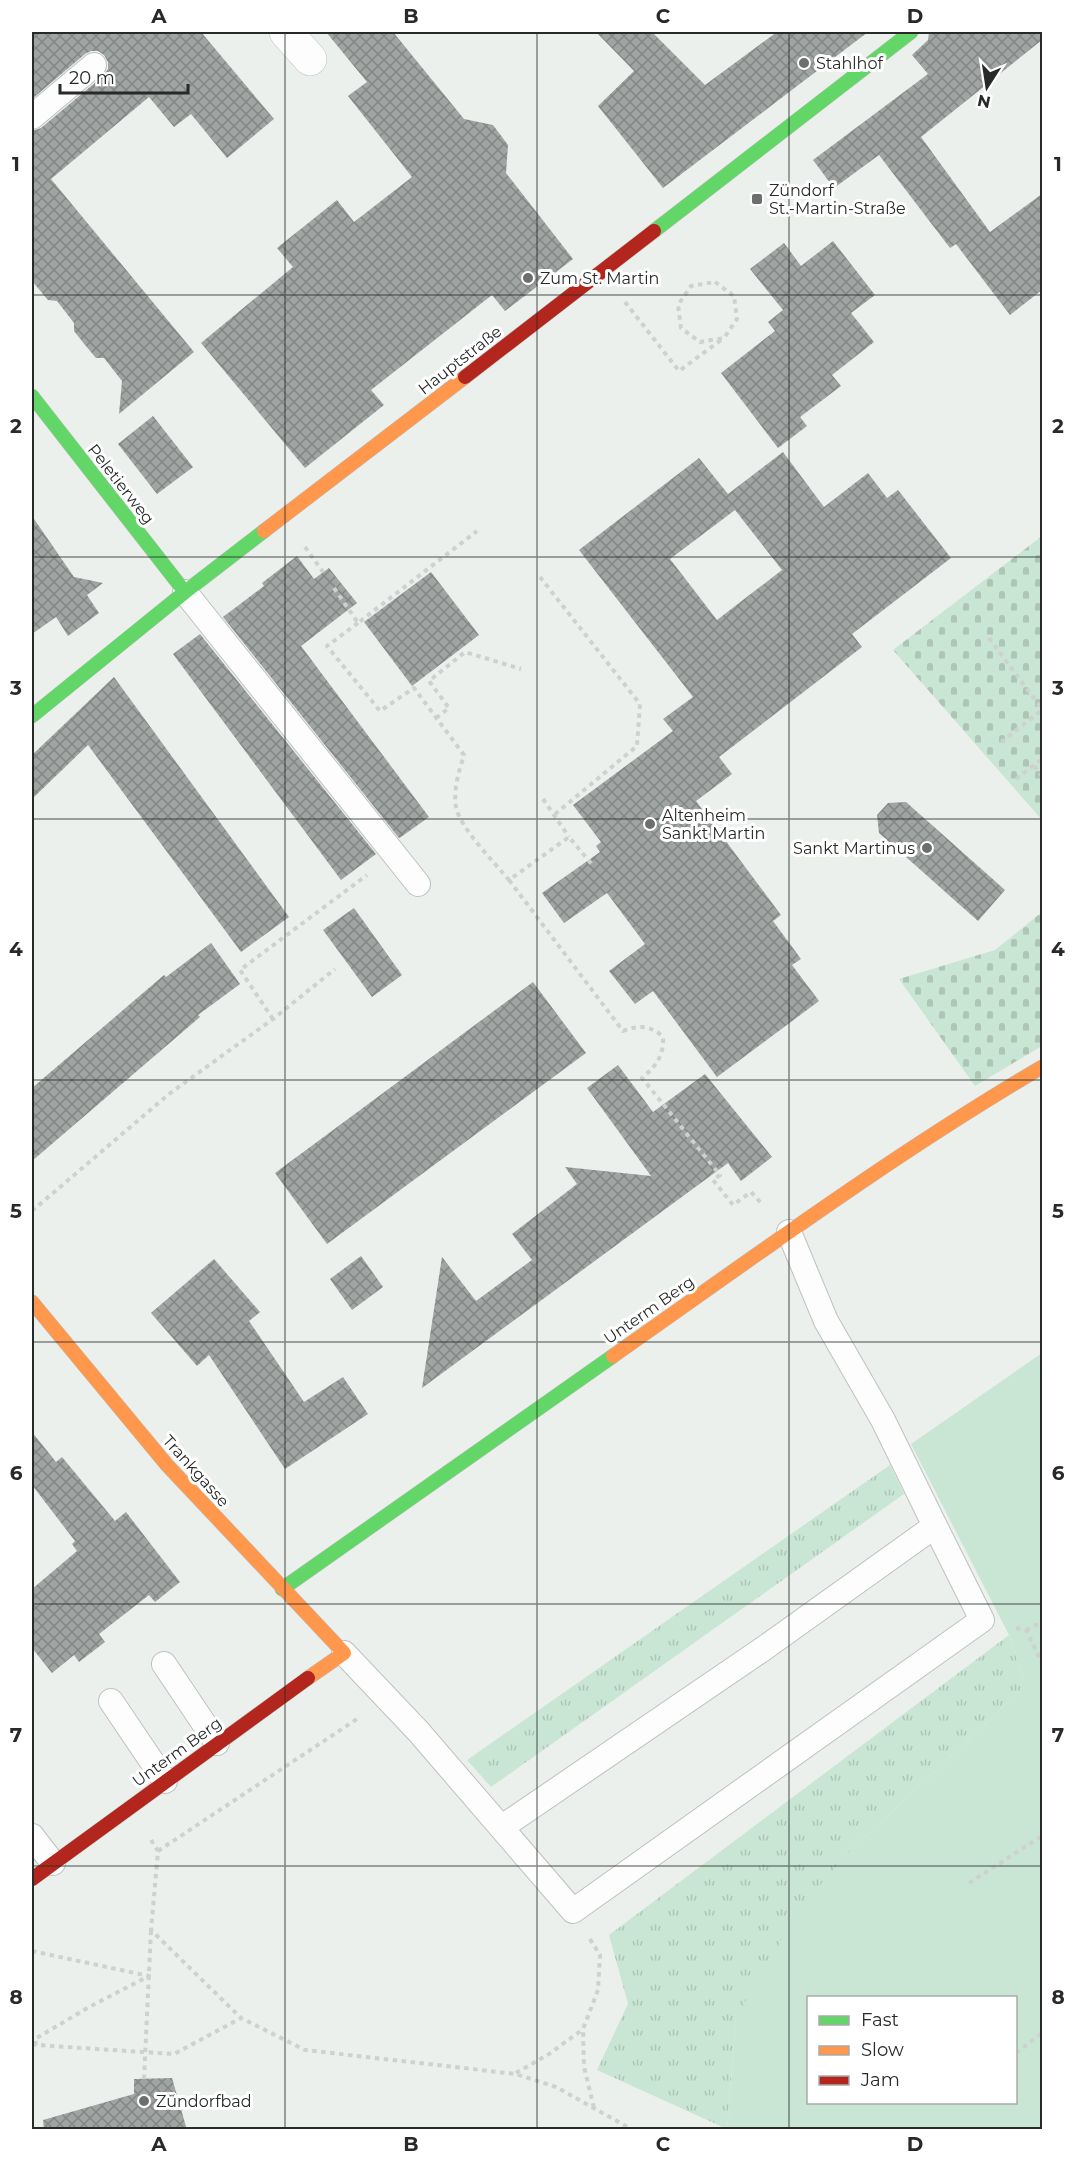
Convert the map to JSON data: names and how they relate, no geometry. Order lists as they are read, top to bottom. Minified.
{"streets":{"street":["Hauptstraße","Peletierweg","Unterm Berg","Trankgasse"]},"crossings":[["Hauptstraße","Peletierweg"],["Unterm Berg","Trankgasse"]],"places":{"other":["Stahlhof","Zum St. Martin","Altenheim Sankt Martin","Sankt Martinus","Zündorfbad"],"transit":["Zündorf St.-Martin-Straße"]},"legend":["Fast","Slow","Jam"],"scale_bar":"20 m","north":"bottom","grid":{"columns":["A","B","C","D"],"rows":["1","2","3","4","5","6","7","8"]}}
